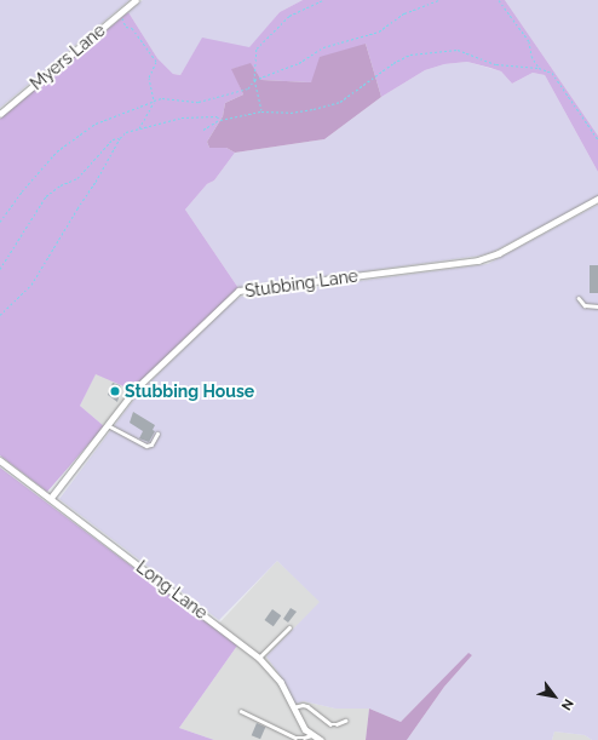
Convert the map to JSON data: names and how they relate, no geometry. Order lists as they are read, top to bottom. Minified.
{"streets":{"street":["Myers Lane","Stubbing Lane","Long Lane"]},"crossings":[["Stubbing Lane","Long Lane"]],"places":["Stubbing House"],"north":"bottom right"}
